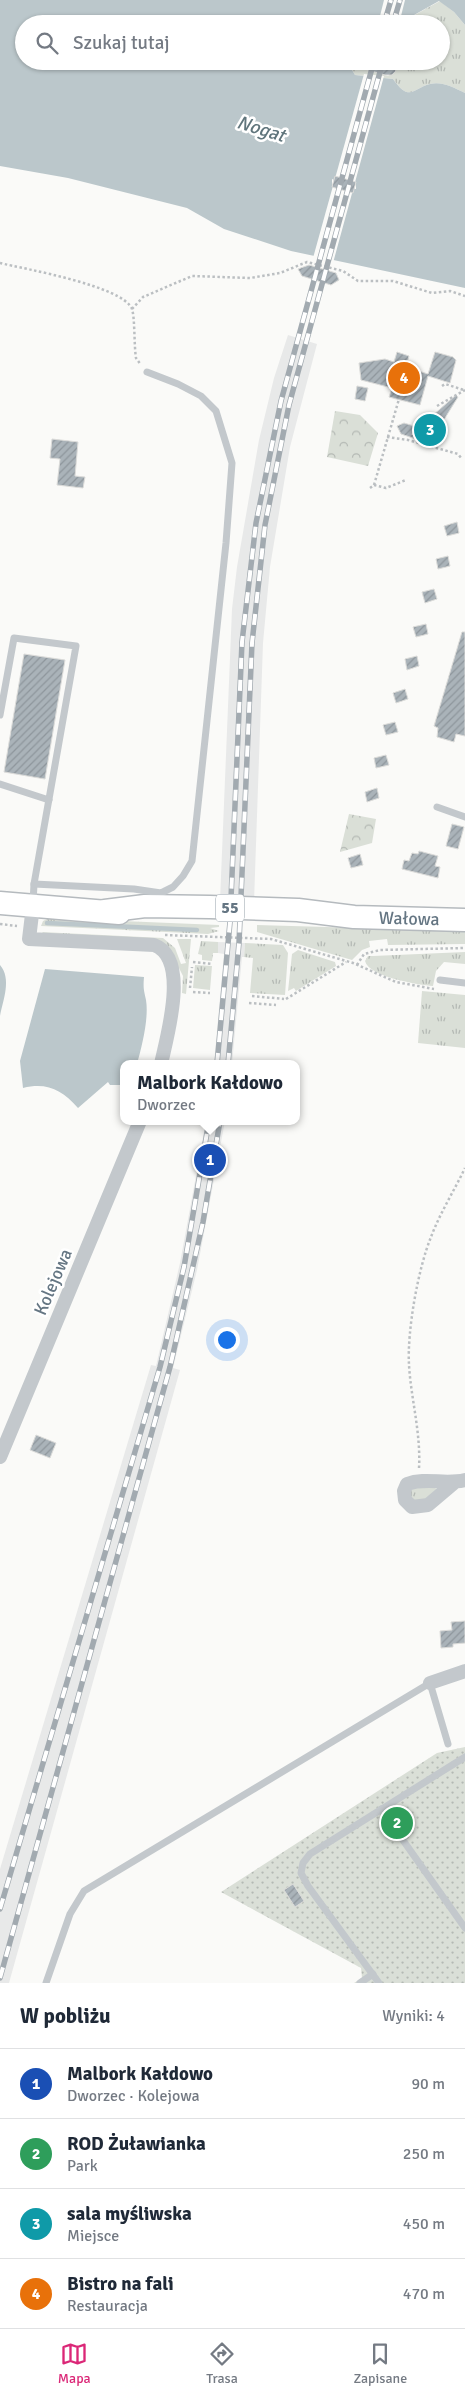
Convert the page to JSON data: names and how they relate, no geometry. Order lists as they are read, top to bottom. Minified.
{"streets":{"main road":["55","Wałowa"],"street":["Kolejowa"]},"crossings":[["55","Wałowa"]],"water":["Nogat"],"page":{"search":"Szukaj tutaj","pins":["4","3","1","2"],"popup":["Malbork Kałdowo","Dworzec"],"heading":["W pobliżu","Wyniki: 4"],"list":[{"mark":"1","name":"Malbork Kałdowo","note":"Dworzec · Kolejowa","value":"90 m"},{"mark":"2","name":"ROD Żuławianka","note":"Park","value":"250 m"},{"mark":"3","name":"sala myśliwska","note":"Miejsce","value":"450 m"},{"mark":"4","name":"Bistro na fali","note":"Restauracja","value":"470 m"}],"nav":["Mapa","Trasa","Zapisane"]}}
